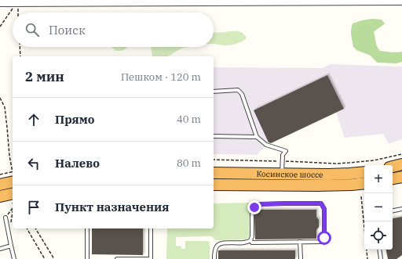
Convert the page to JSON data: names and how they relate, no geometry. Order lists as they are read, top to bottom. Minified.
{"streets":{"highway":["Косинское шоссе"]},"page":{"search":"Поиск","heading":["2 мин","Пешком · 120 m"],"list":[["Прямо","40 m"],["Налево","80 m"],"Пункт назначения"],"map_buttons":["+","−"]}}
